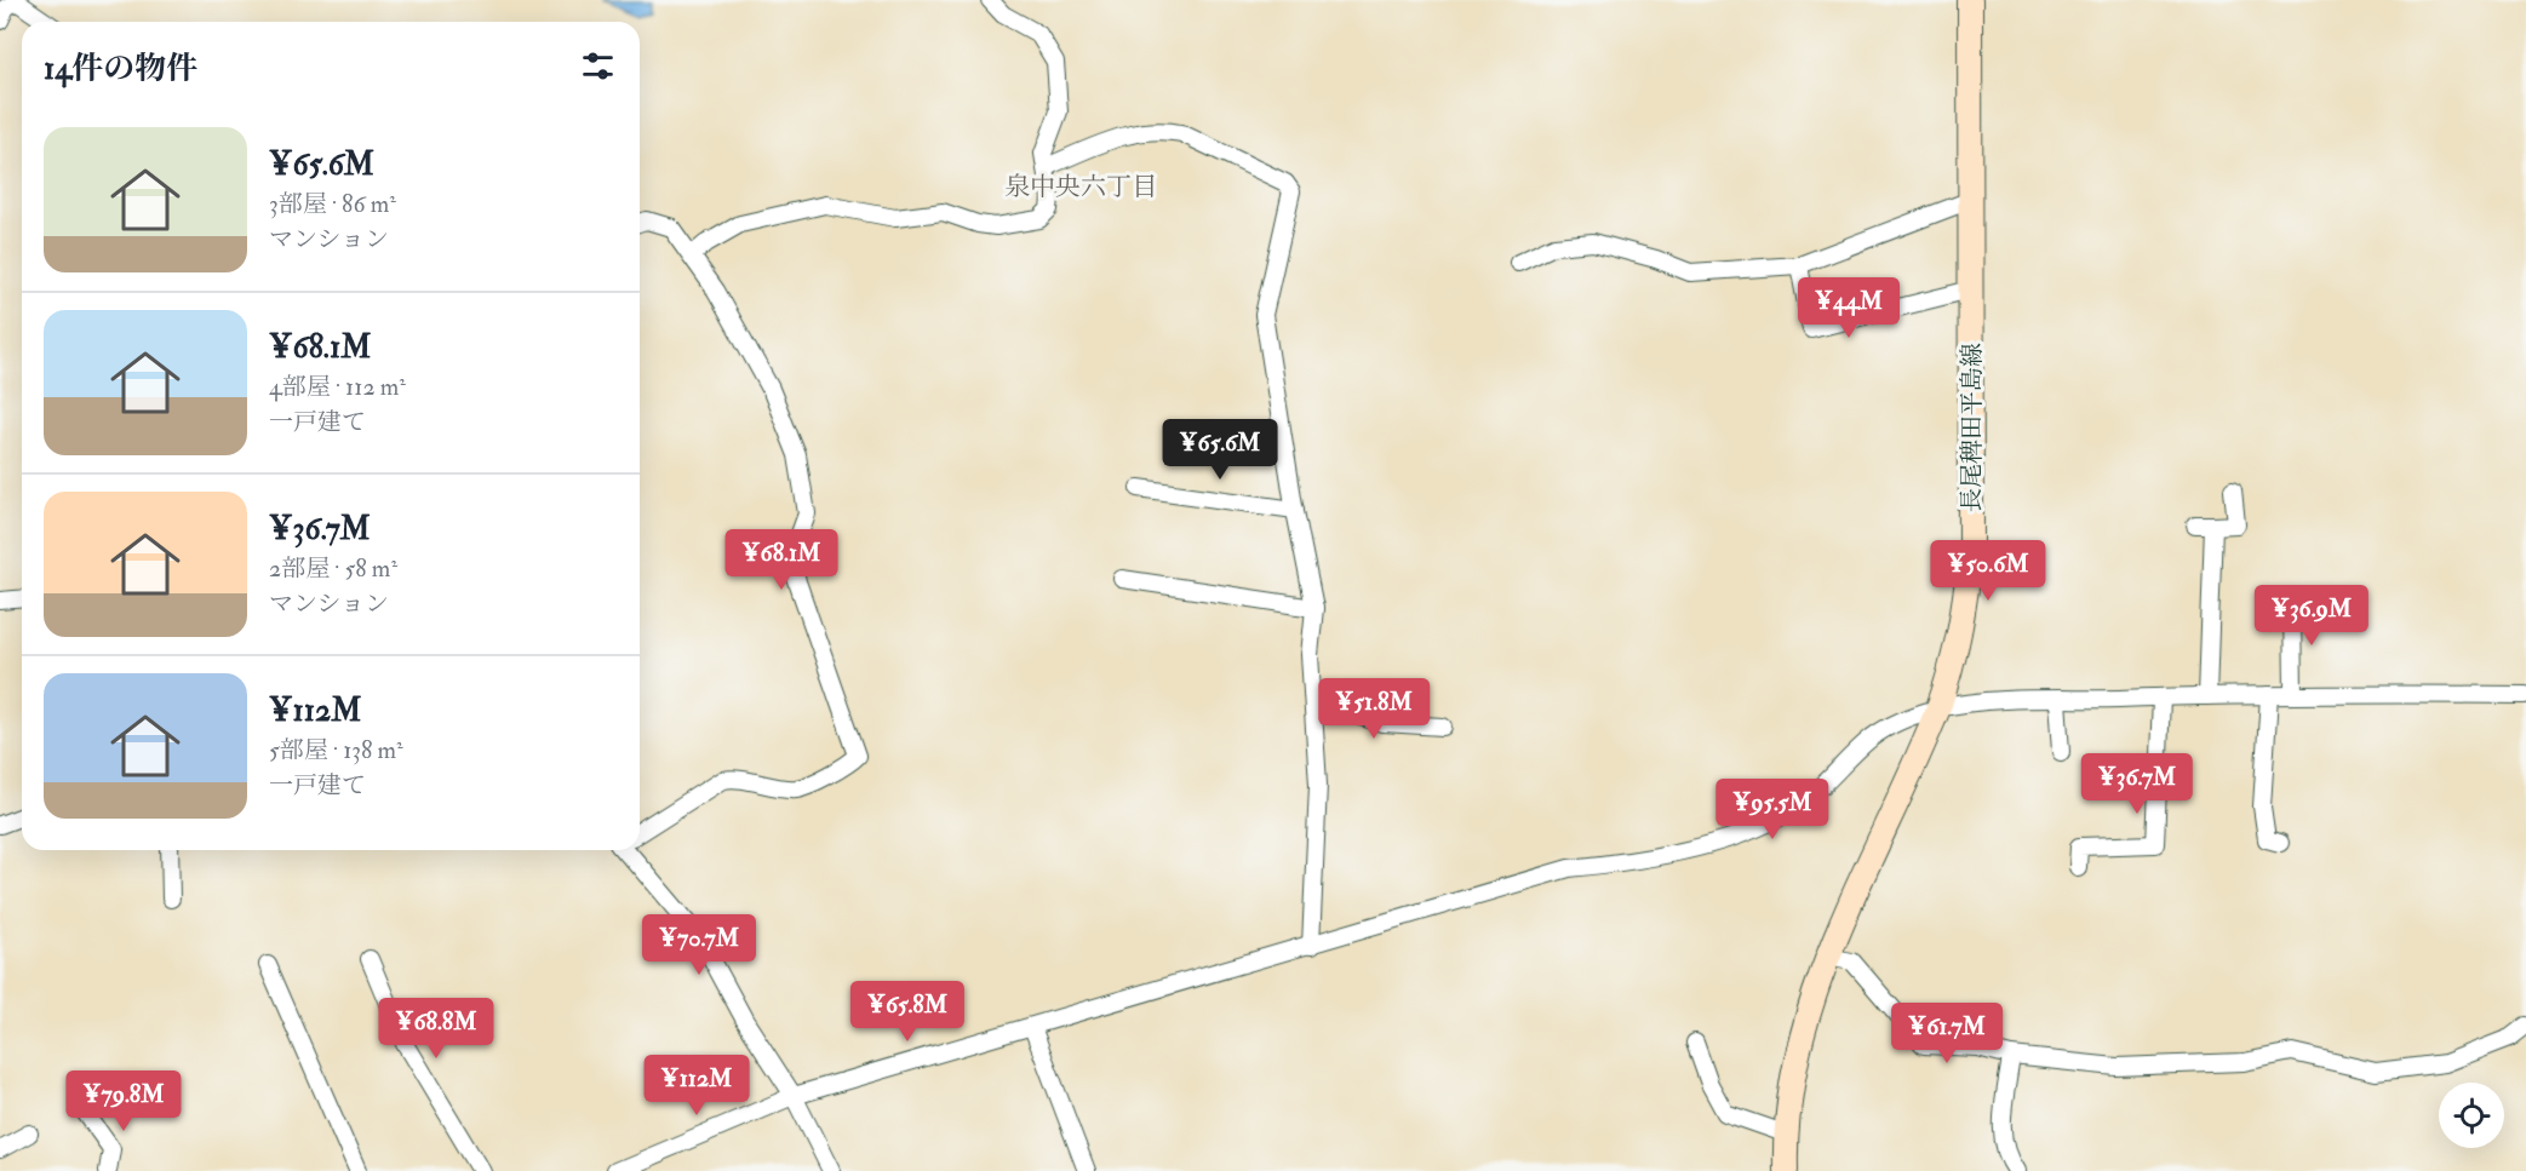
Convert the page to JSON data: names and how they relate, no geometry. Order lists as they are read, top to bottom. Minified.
{"streets":{"main road":["長尾稗田平島線"]},"districts":["泉中央六丁目"],"page":{"heading":"14件の物件","list":[{"name":"¥65.6M","note":"3部屋 · 86 m² · マンション"},{"name":"¥68.1M","note":"4部屋 · 112 m² · 一戸建て"},{"name":"¥36.7M","note":"2部屋 · 58 m² · マンション"},{"name":"¥112M","note":"5部屋 · 138 m² · 一戸建て"}],"price":["¥44M","¥65.6M","¥68.1M","¥50.6M","¥36.9M","¥51.8M","¥36.7M","¥95.5M","¥70.7M","¥65.8M","¥68.8M","¥61.7M","¥112M","¥79.8M"]}}
